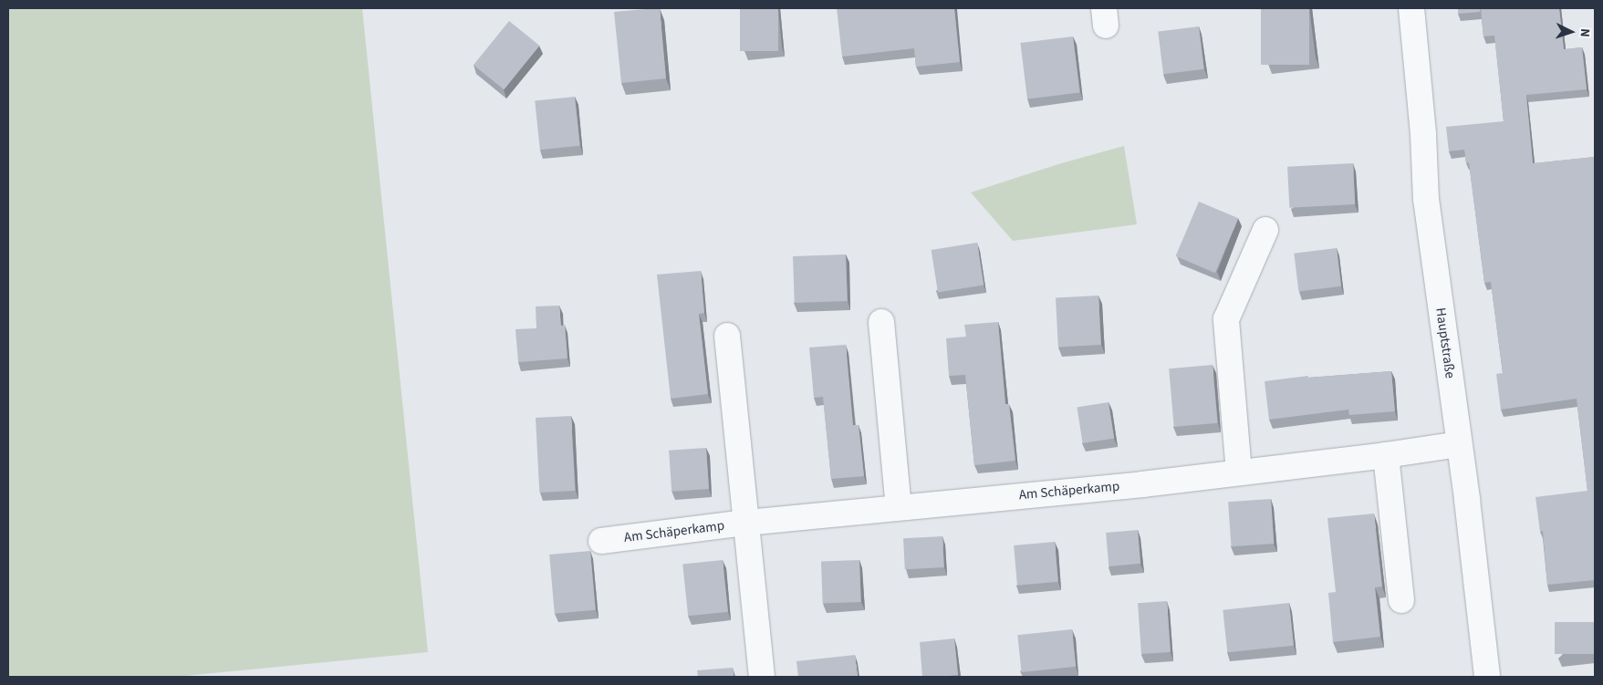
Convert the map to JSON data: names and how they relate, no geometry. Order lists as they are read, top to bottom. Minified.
{"streets":{"street":["Hauptstraße","Am Schäperkamp"]},"crossings":[["Hauptstraße","Am Schäperkamp"]],"north":"right"}
